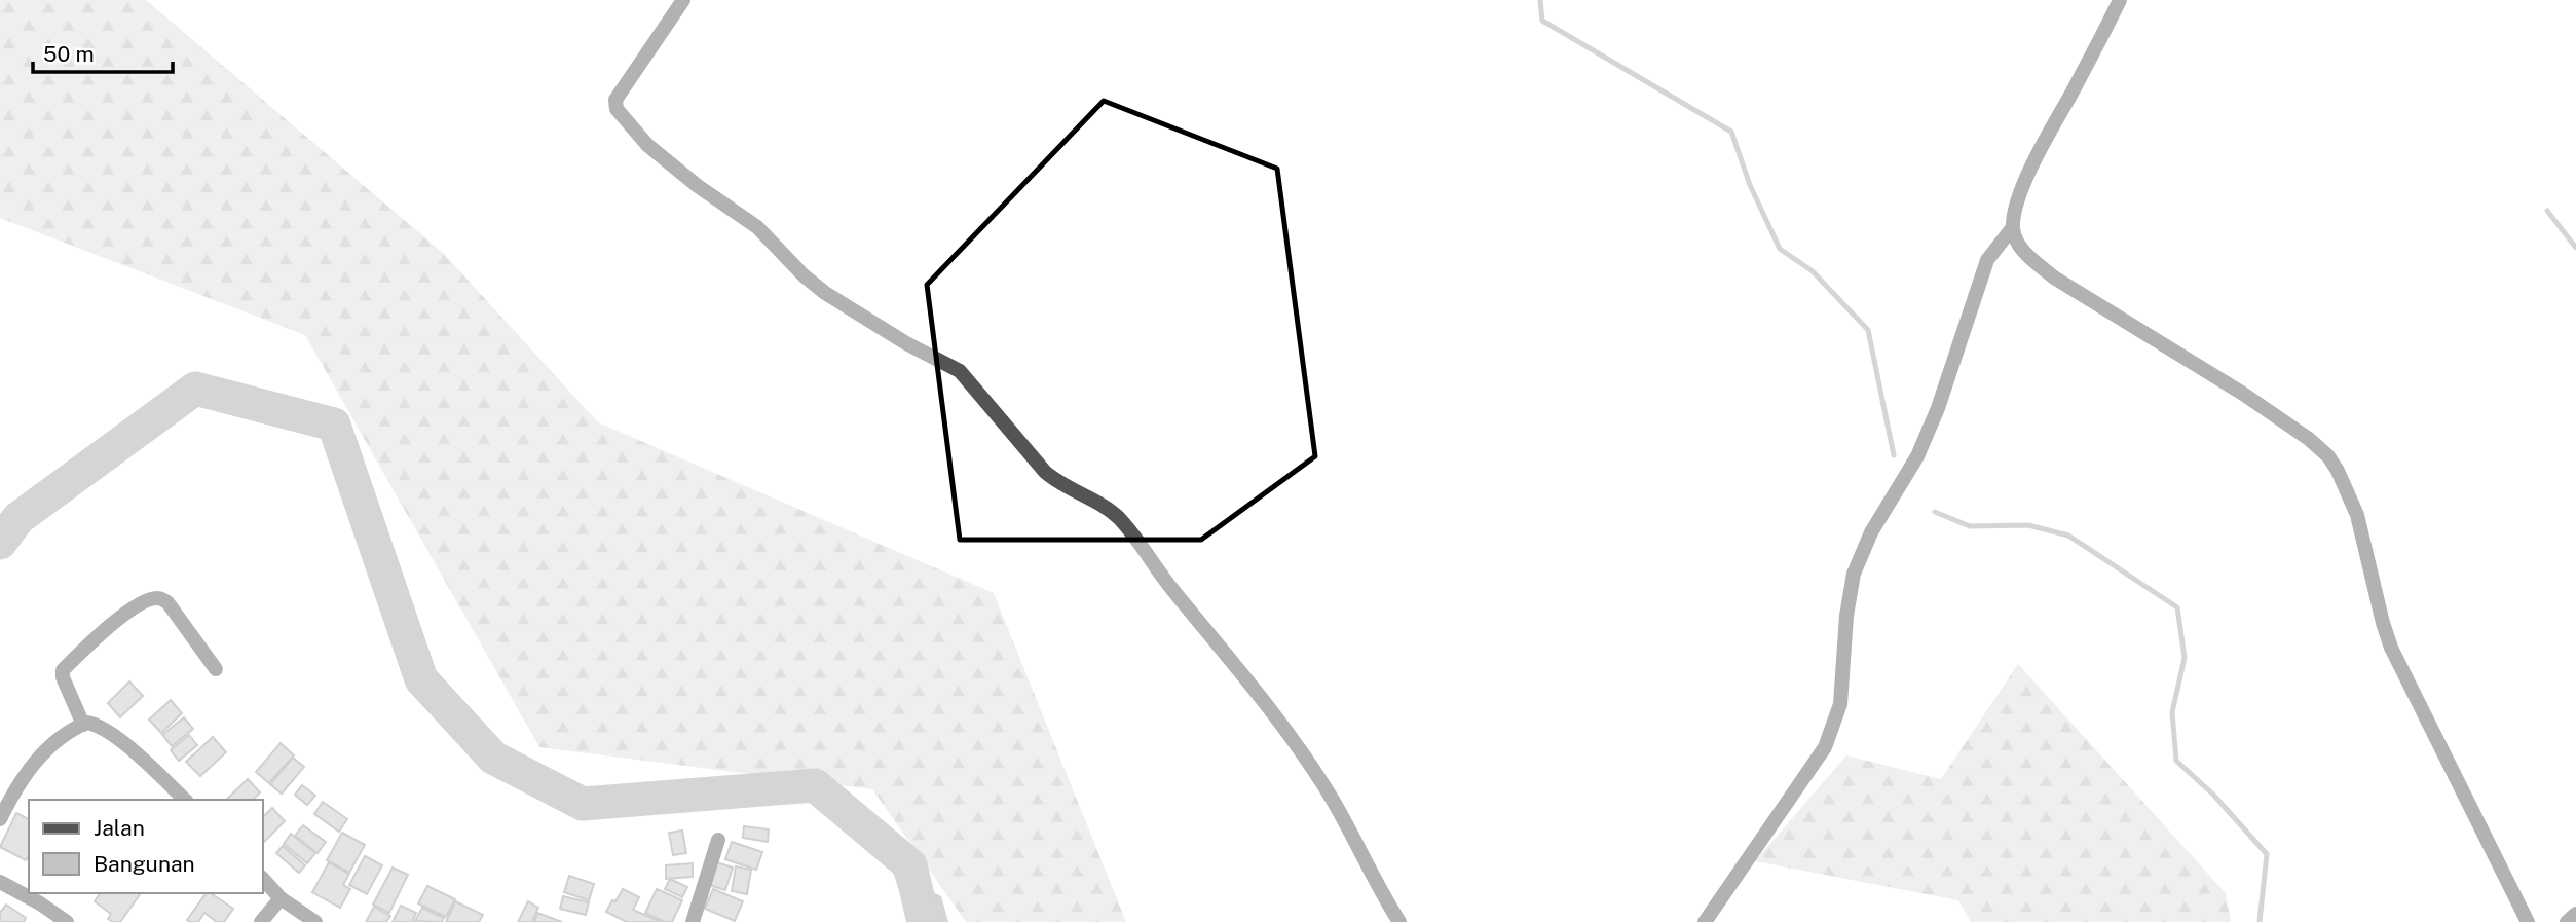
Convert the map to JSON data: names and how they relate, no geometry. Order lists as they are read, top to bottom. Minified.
{"legend":["Jalan","Bangunan"],"scale_bar":"50 m"}
